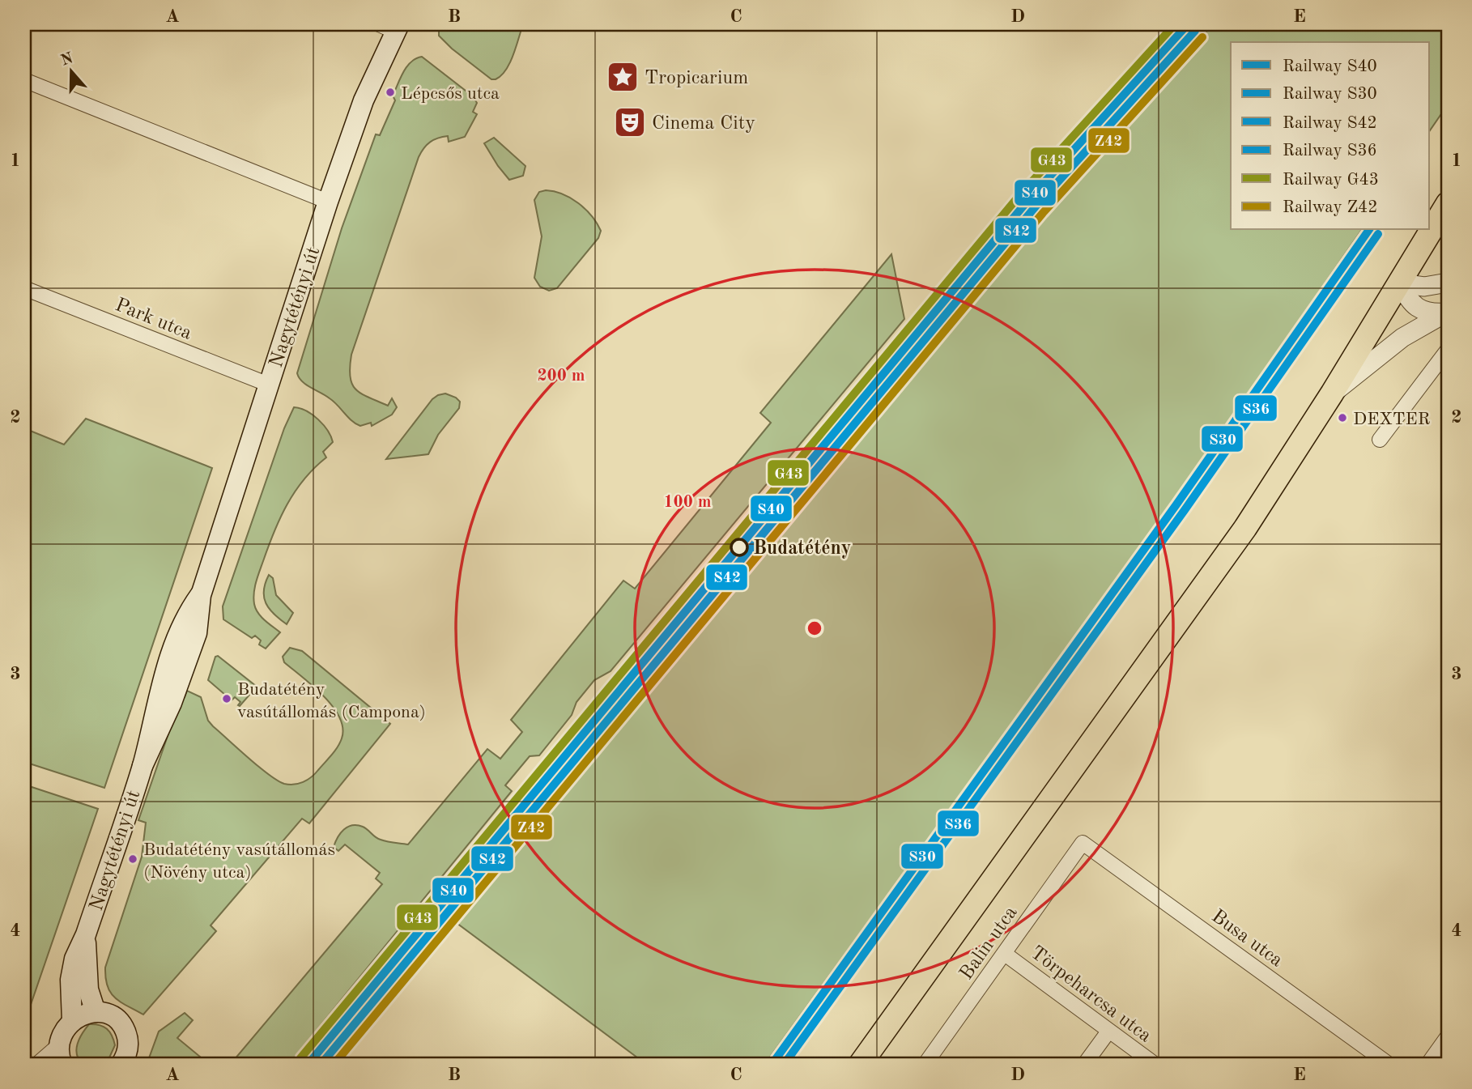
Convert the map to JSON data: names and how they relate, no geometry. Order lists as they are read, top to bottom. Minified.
{"streets":{"main road":["Nagytétényi út"],"street":["Park utca","Busa utca","Balin utca","Törpeharcsa utca"]},"crossings":[["Nagytétényi út","Park utca"],["Busa utca","Balin utca"],["Balin utca","Törpeharcsa utca"]],"places":{"place":["Tropicarium"],"other":["Lépcsős utca","DEXTER","Budatétény","Budatétény vasútállomás (Campona)","Budatétény vasútállomás (Növény utca)"],"theatre":["Cinema City"]},"lines":["rail line S40","rail line G43","rail line S42","rail line Z42","rail line S30","rail line S36"],"legend":["Railway S40","Railway S30","Railway S42","Railway S36","Railway G43","Railway Z42"],"north":"top","grid":{"columns":["A","B","C","D","E"],"rows":["1","2","3","4"]},"rings":["200 m","100 m"]}
